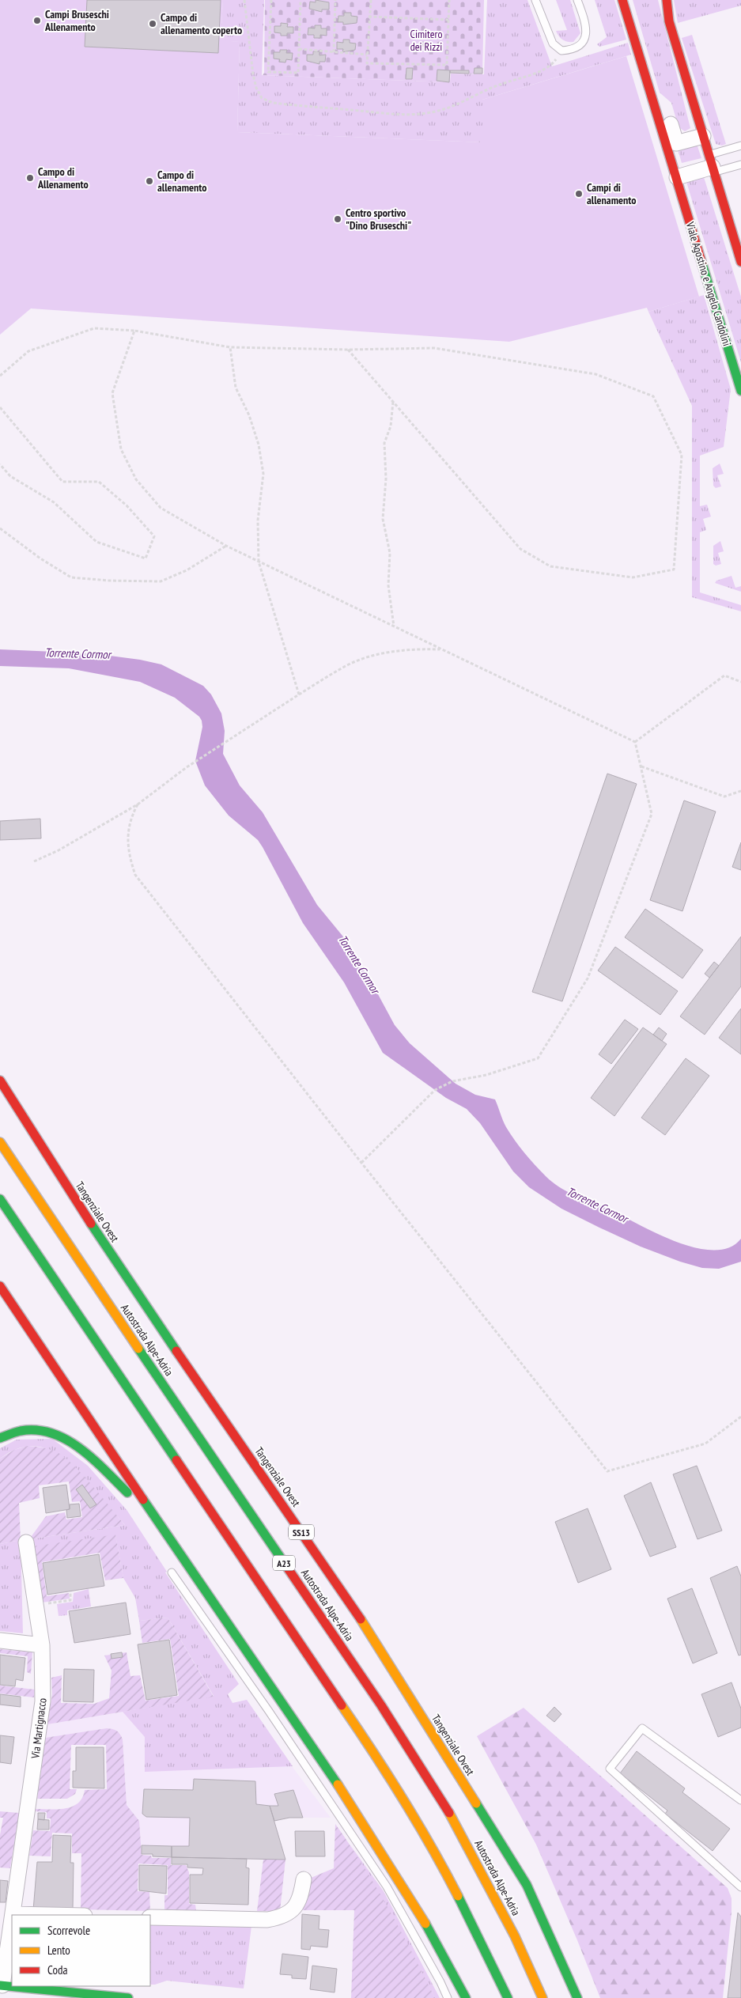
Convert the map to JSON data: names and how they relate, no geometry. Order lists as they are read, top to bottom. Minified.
{"streets":{"main road":["Viale Agostino e Angelo Candolini","Tangenziale Ovest","Autostrada Alpe-Adria","SS13","A23","Via Martignacco"]},"water":["Torrente Cormor"],"parks":["Cimitero dei Rizzi"],"places":["Campi Bruseschi Allenamento","Campo di allenamento coperto","Campo di Allenamento","Campo di allenamento","Campi di allenamento","Centro sportivo \"Dino Bruseschi\""],"legend":["Scorrevole","Lento","Coda"]}
